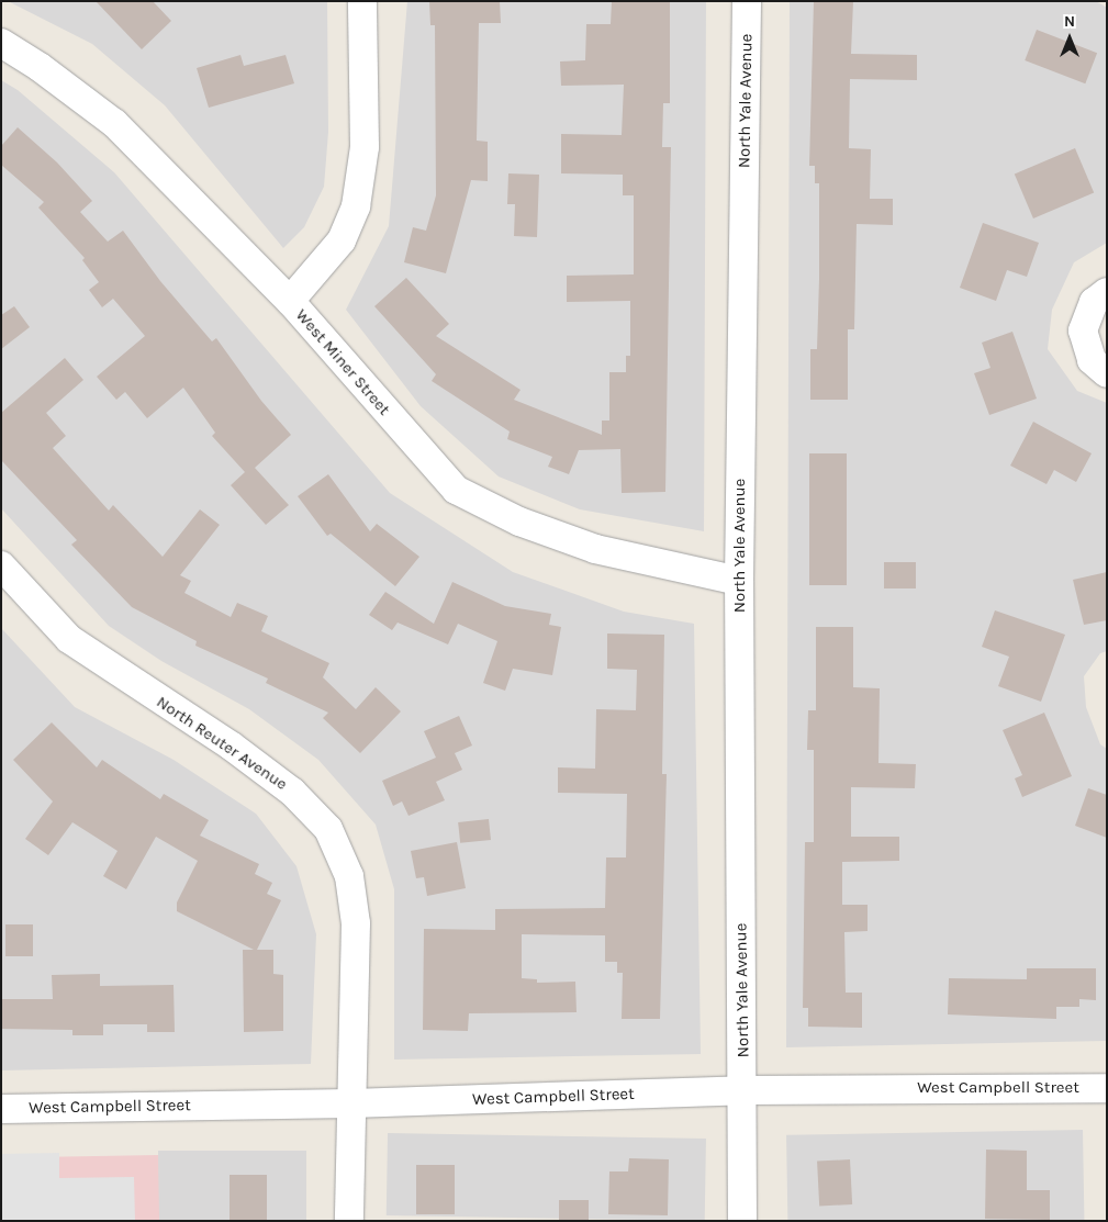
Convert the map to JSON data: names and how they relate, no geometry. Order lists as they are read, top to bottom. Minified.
{"streets":{"street":["North Yale Avenue","West Miner Street","North Reuter Avenue","West Campbell Street"]},"crossings":[["North Yale Avenue","West Miner Street"],["North Yale Avenue","West Campbell Street"],["North Reuter Avenue","West Campbell Street"]],"north":"top"}
